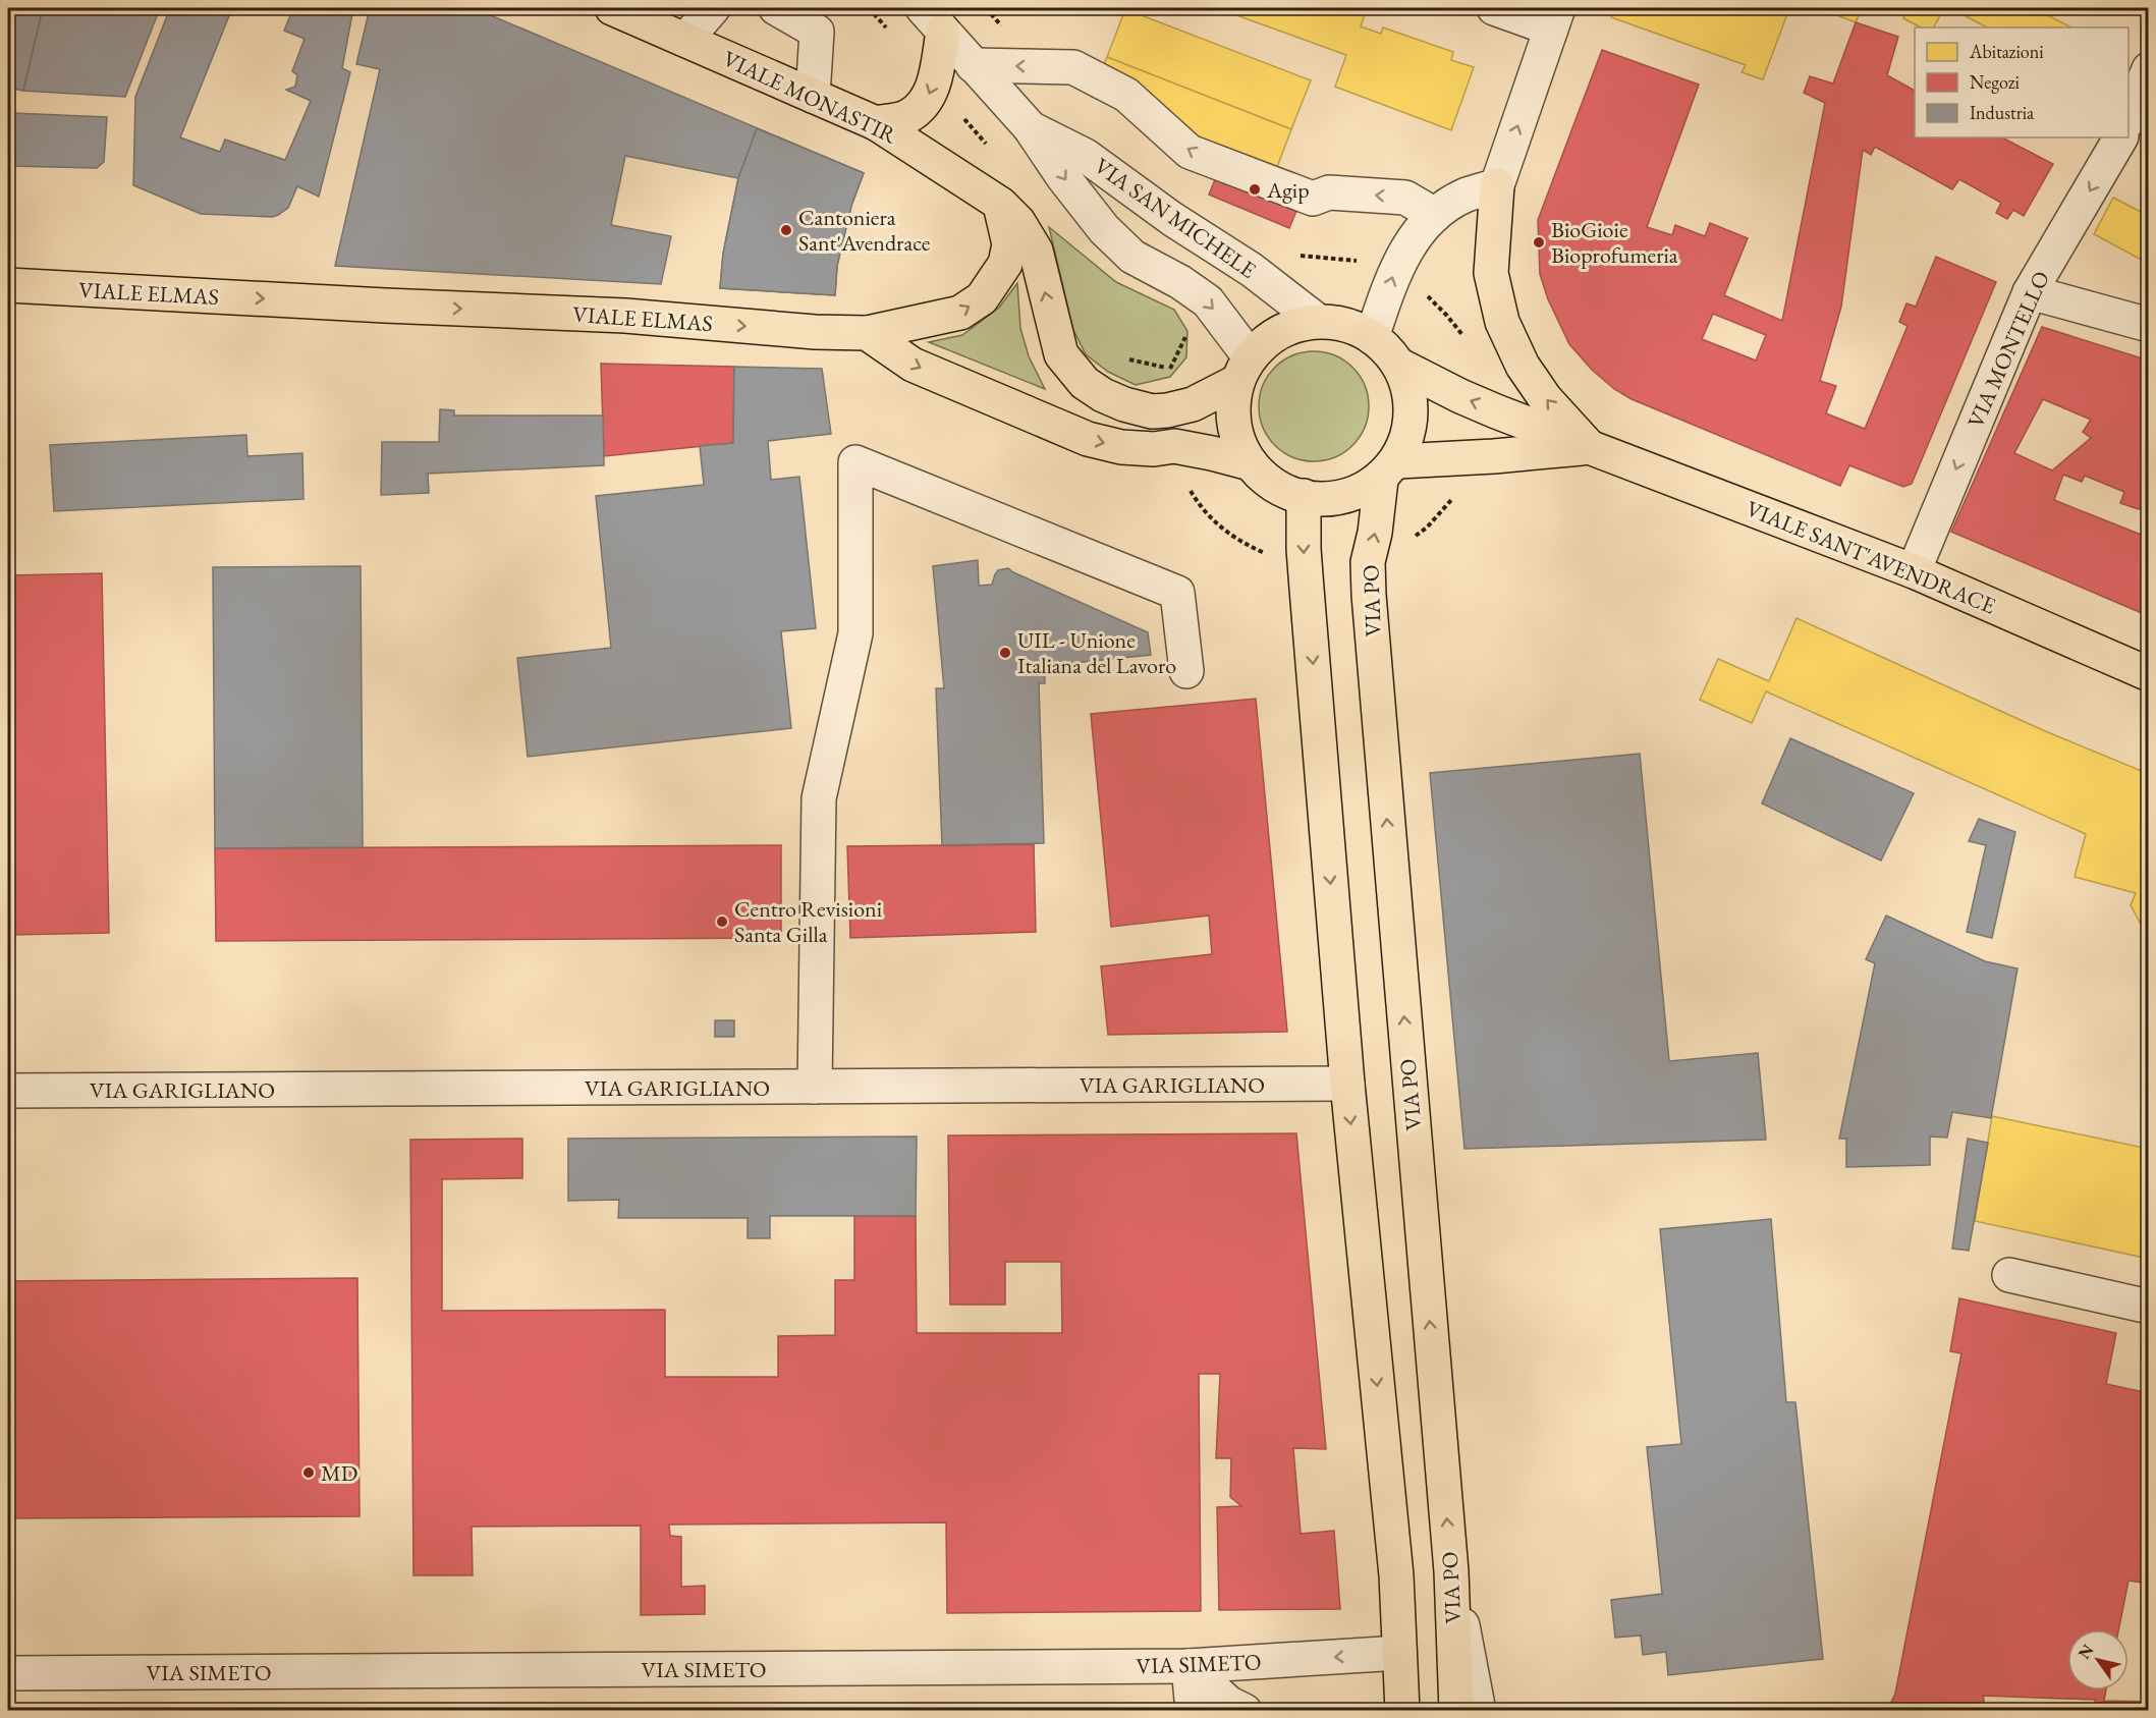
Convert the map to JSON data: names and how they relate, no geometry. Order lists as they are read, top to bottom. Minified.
{"streets":{"main road":["VIALE MONASTIR","VIALE ELMAS","VIALE SANT'AVENDRACE","VIA PO"],"street":["VIA SAN MICHELE","VIA MONTELLO","VIA GARIGLIANO","VIA SIMETO"]},"crossings":[["VIALE MONASTIR","VIA SAN MICHELE"],["VIALE MONASTIR","VIALE ELMAS"],["VIALE MONASTIR","VIALE SANT'AVENDRACE"],["VIALE MONASTIR","VIA PO"],["VIA SAN MICHELE","VIALE SANT'AVENDRACE"],["VIA SAN MICHELE","VIA PO"],["VIA MONTELLO","VIALE SANT'AVENDRACE"],["VIALE SANT'AVENDRACE","VIA PO"]],"one_way":["VIA MONTELLO"],"places":["Agip","Cantoniera Sant'Avendrace","BioGioie Bioprofumeria","UIL - Unione Italiana del Lavoro","Centro Revisioni Santa Gilla","MD"],"legend":["Abitazioni","Negozi","Industria"],"north":"top left"}
